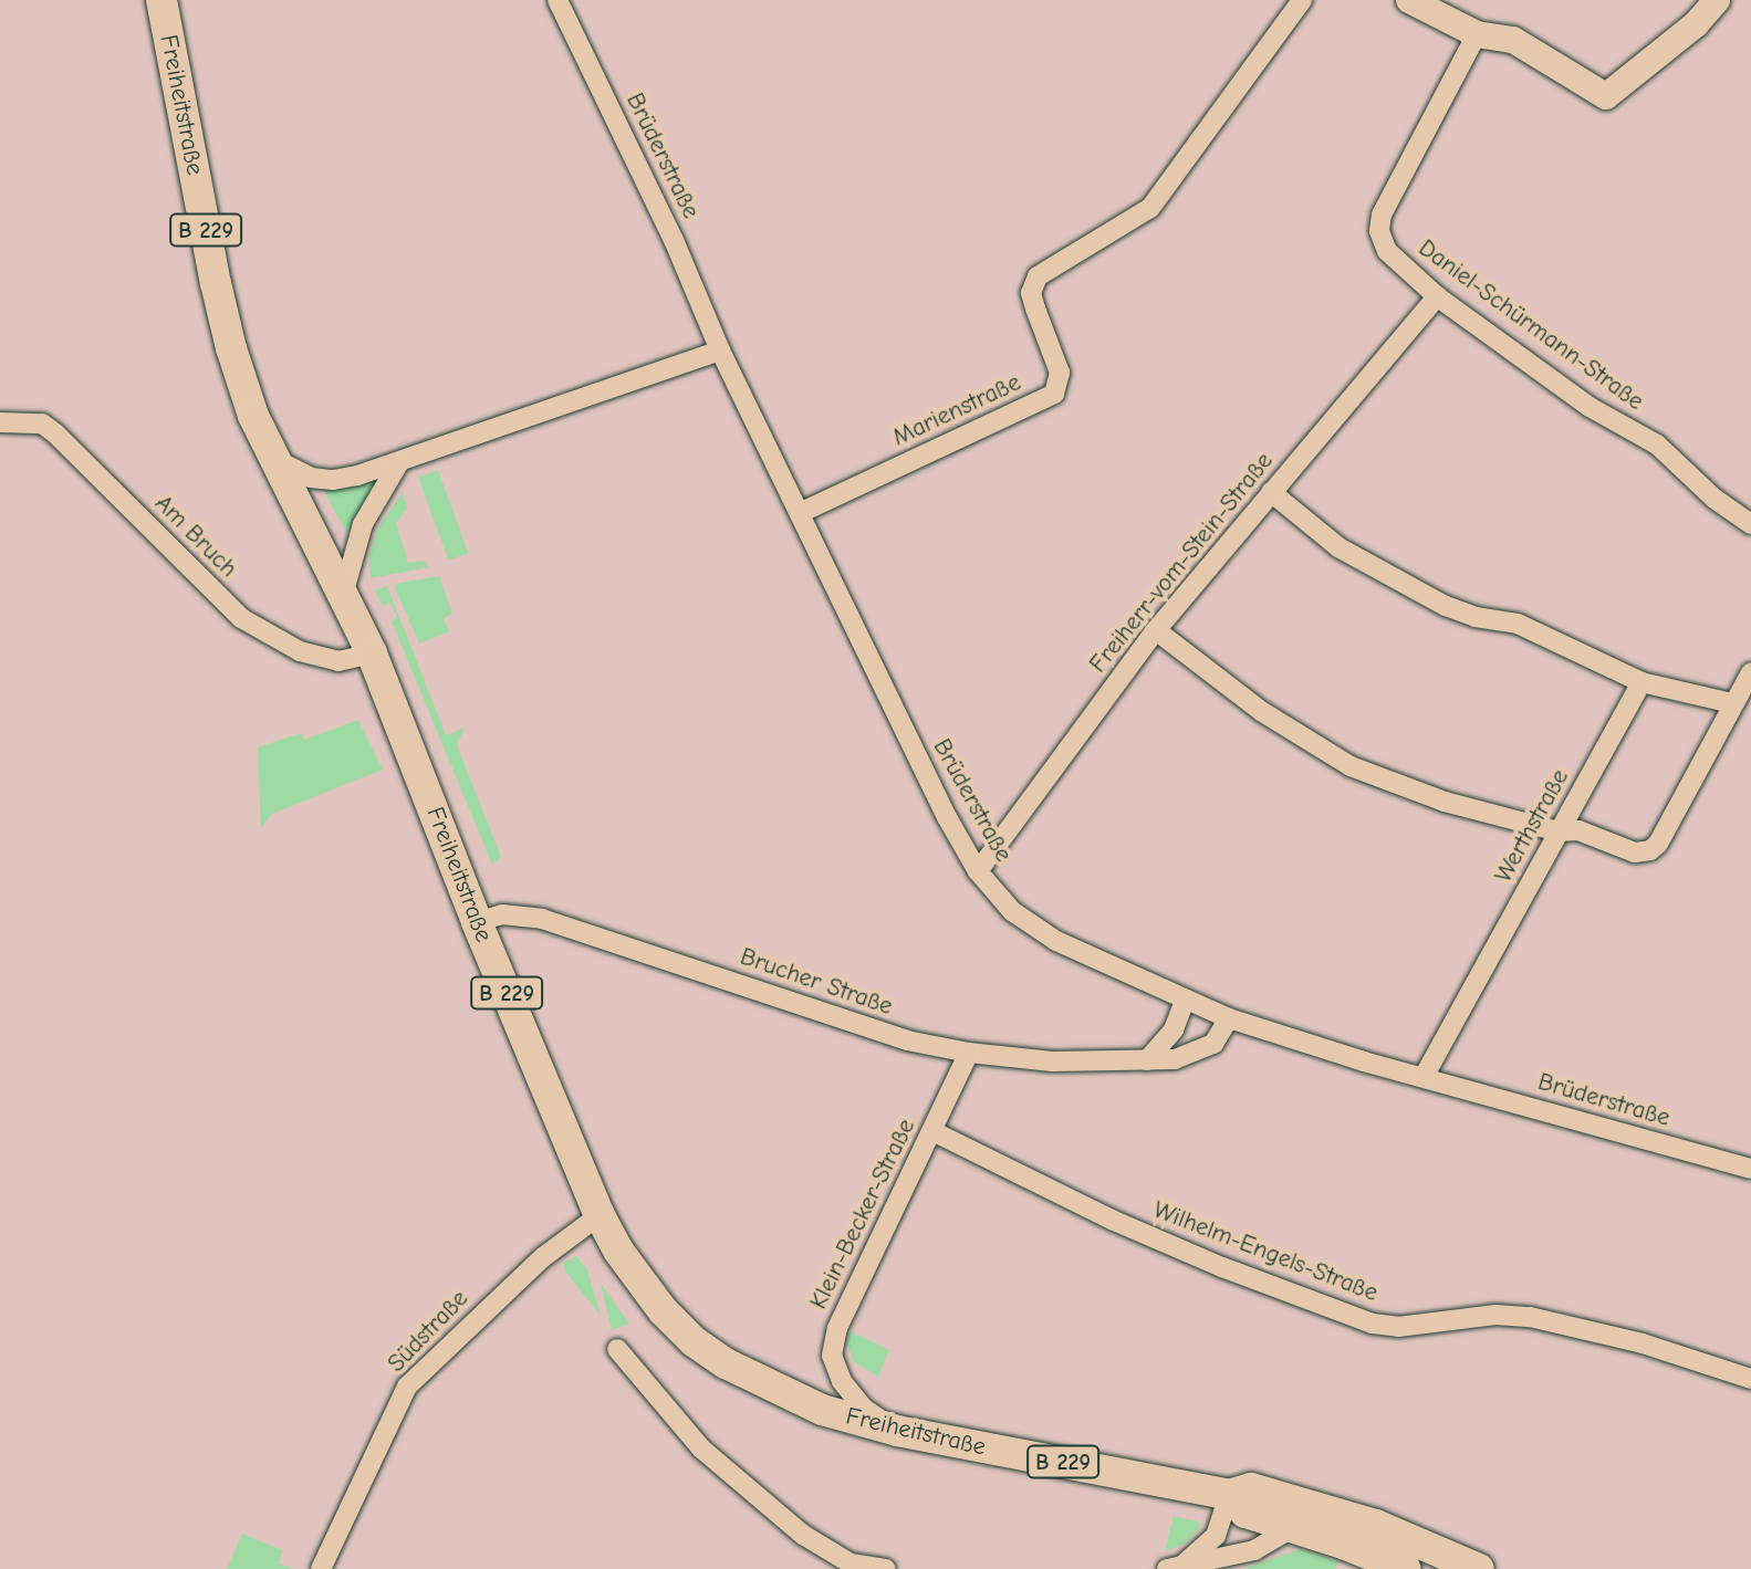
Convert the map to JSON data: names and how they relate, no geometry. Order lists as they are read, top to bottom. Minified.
{"streets":{"main road":["Freiheitstraße","B 229"],"street":["Brüderstraße","Daniel-Schürmann-Straße","Marienstraße","Am Bruch","Freiherr-vom-Stein-Straße","Werthstraße","Brucher Straße","Klein-Becker-Straße","Wilhelm-Engels-Straße","Südstraße"]},"crossings":[["Freiheitstraße","Am Bruch"],["Freiheitstraße","Brucher Straße"],["Freiheitstraße","Klein-Becker-Straße"],["Freiheitstraße","Südstraße"],["Brüderstraße","Marienstraße"],["Brüderstraße","Freiherr-vom-Stein-Straße"],["Brüderstraße","Werthstraße"],["Brüderstraße","Brucher Straße"],["Daniel-Schürmann-Straße","Freiherr-vom-Stein-Straße"],["Brucher Straße","Klein-Becker-Straße"],["Klein-Becker-Straße","Wilhelm-Engels-Straße"]]}
